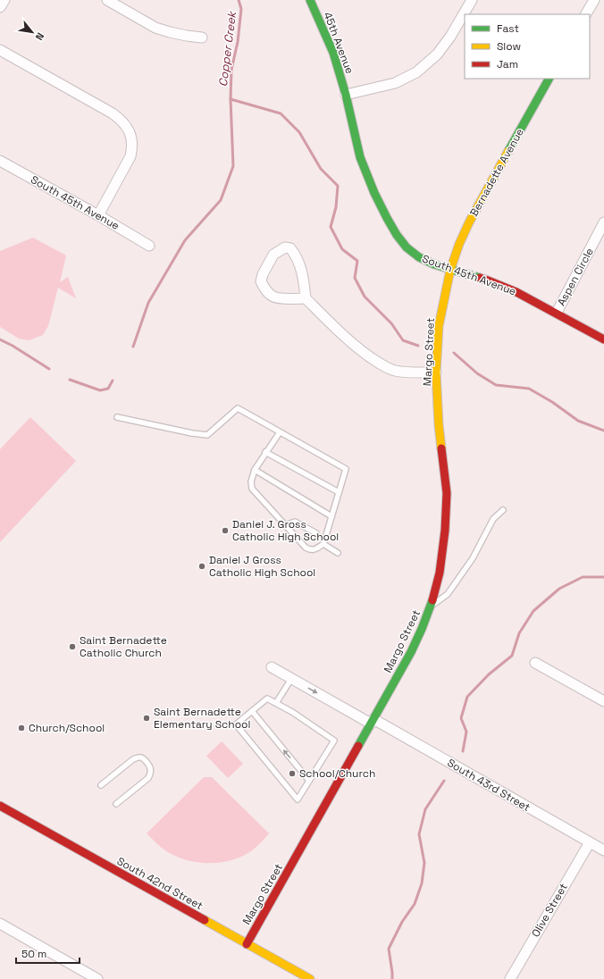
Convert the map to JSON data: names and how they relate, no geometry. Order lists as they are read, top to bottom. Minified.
{"streets":{"street":["45th Avenue","Bernadette Avenue","South 45th Avenue","Aspen Circle","Margo Street","South 43rd Street","South 42nd Street","Olive Street"]},"crossings":[["45th Avenue","South 45th Avenue"],["Bernadette Avenue","South 45th Avenue"],["Bernadette Avenue","Margo Street"],["South 45th Avenue","Aspen Circle"],["South 45th Avenue","Margo Street"],["Margo Street","South 43rd Street"],["Margo Street","South 42nd Street"],["South 43rd Street","Olive Street"]],"water":["Copper Creek"],"places":["Daniel J. Gross Catholic High School","Daniel J Gross Catholic High School","Saint Bernadette Catholic Church","Saint Bernadette Elementary School","Church/School","School/Church"],"legend":["Fast","Slow","Jam"],"scale_bar":"50 m","north":"bottom right"}
